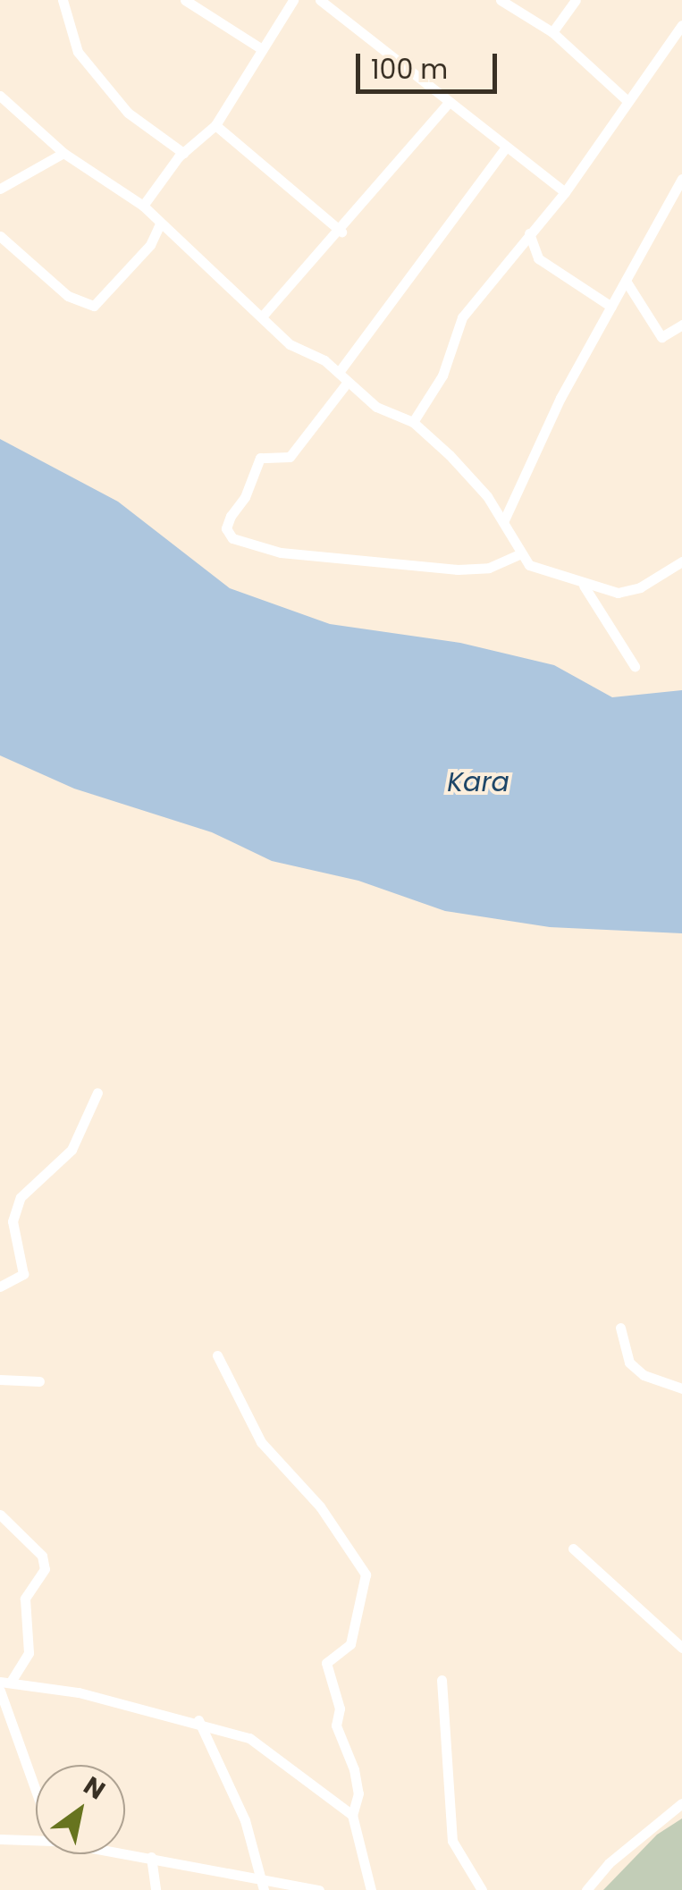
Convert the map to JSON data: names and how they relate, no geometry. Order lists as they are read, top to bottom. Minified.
{"water":["Kara"],"scale_bar":"100 m","north":"top right"}
